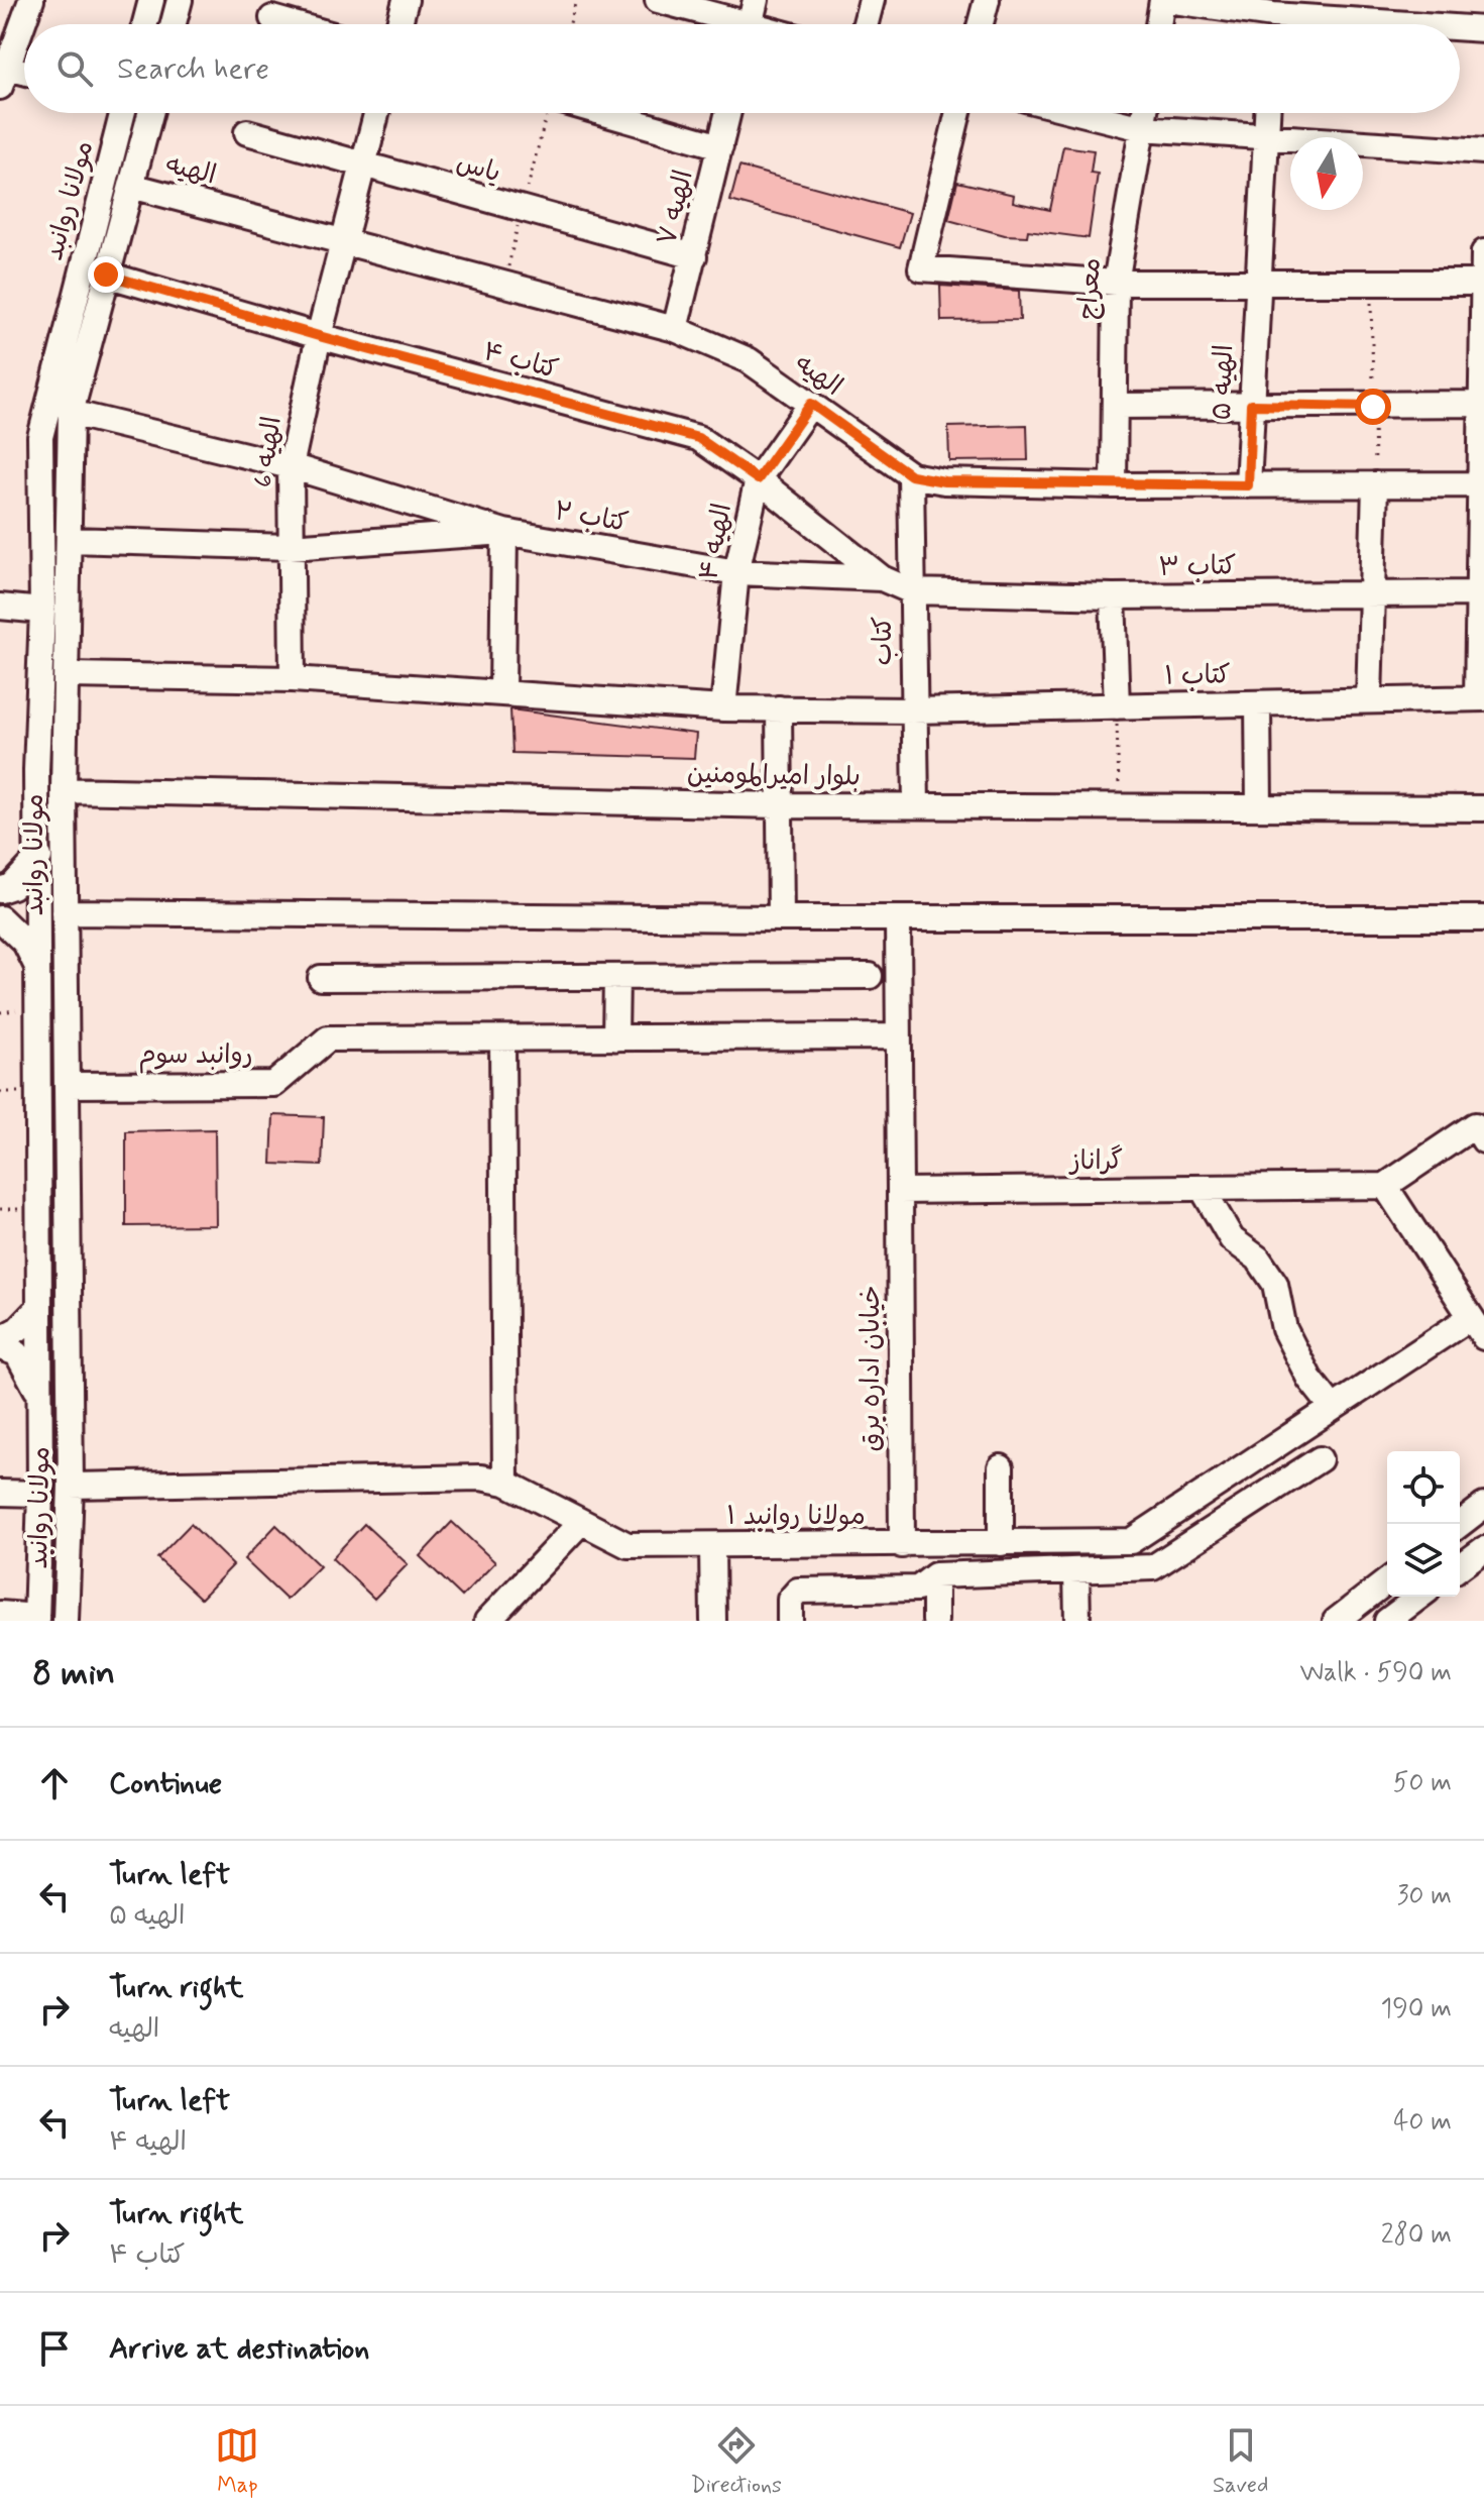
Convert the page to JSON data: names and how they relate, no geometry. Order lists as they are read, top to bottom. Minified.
{"streets":{"street":["یاس","الهیه","مولانا روانبد","الهیه ۷","معراج","کتاب ۴","الهیه ۵","الهیه 6","کتاب ۲","الهیه ۴","کتاب ۳","کتاب","کتاب ۱","بلوار امیرالمومنین","روانبد سوم","گراناز","خیابان اداره برق","مولانا روانبد ۱"]},"crossings":[["یاس","الهیه ۷"],["یاس","الهیه 6"],["الهیه","مولانا روانبد"],["الهیه","الهیه ۷"],["الهیه","معراج"],["الهیه","الهیه ۵"],["الهیه","الهیه 6"],["الهیه","الهیه ۴"],["الهیه","کتاب"],["مولانا روانبد","کتاب ۴"],["مولانا روانبد","کتاب ۲"],["مولانا روانبد","کتاب ۱"],["مولانا روانبد","بلوار امیرالمومنین"],["مولانا روانبد","روانبد سوم"],["مولانا روانبد","مولانا روانبد ۱"],["کتاب ۴","الهیه 6"],["کتاب ۴","کتاب ۲"],["کتاب ۴","الهیه ۴"],["الهیه 6","کتاب ۲"],["الهیه 6","کتاب ۱"],["کتاب ۲","الهیه ۴"],["الهیه ۴","کتاب ۱"],["کتاب ۳","کتاب"],["کتاب","کتاب ۱"],["کتاب","بلوار امیرالمومنین"],["گراناز","خیابان اداره برق"],["خیابان اداره برق","مولانا روانبد ۱"]],"north":"bottom","page":{"search":"Search here","heading":["8 min","Walk · 590 m"],"list":[["Continue","50 m"],["Turn left","الهیه ۵","30 m"],["Turn right","الهیه","190 m"],["Turn left","الهیه ۴","40 m"],["Turn right","کتاب ۴","280 m"],"Arrive at destination"],"nav":["Map","Directions","Saved"]}}
